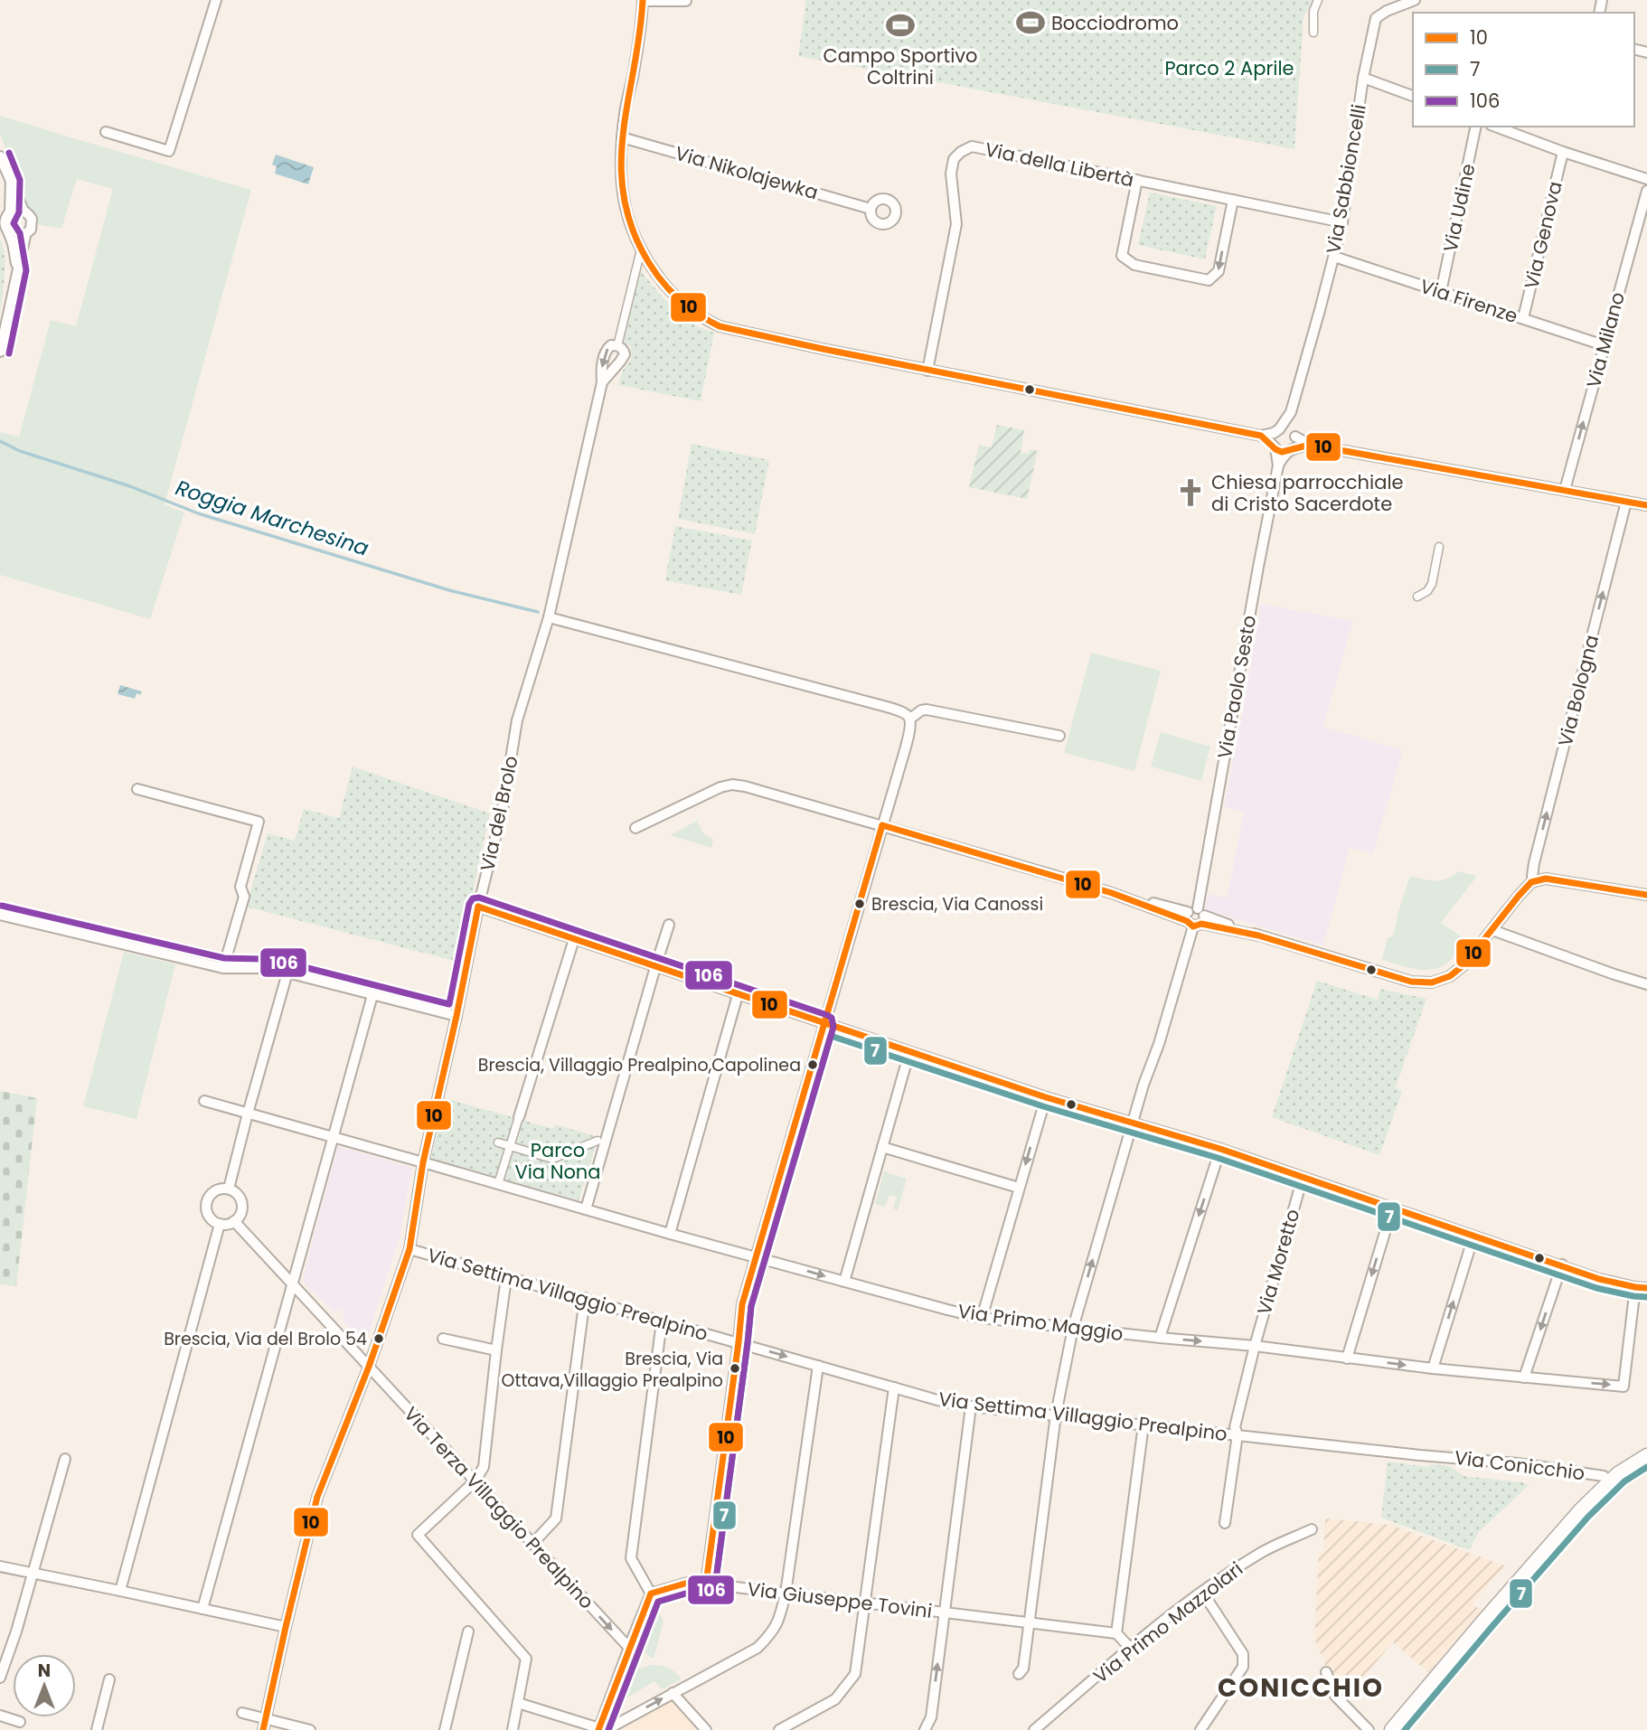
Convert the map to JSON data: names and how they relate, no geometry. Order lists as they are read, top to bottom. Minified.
{"streets":{"main road":["Via Conicchio"],"street":["Via della Libertà","Via Nikolajewka","Via Sabbioncelli","Via Udine","Via Genova","Via Firenze","Via Milano","Via Paolo Sesto","Via Bologna","Via del Brolo","Via Moretto","Via Settima Villaggio Prealpino","Via Primo Maggio","Via Terza Villaggio Prealpino","Via Giuseppe Tovini","Via Primo Mazzolari"]},"crossings":[["Via della Libertà","Via Sabbioncelli"],["Via Sabbioncelli","Via Firenze"],["Via Sabbioncelli","Via Paolo Sesto"],["Via Udine","Via Firenze"],["Via Genova","Via Firenze"],["Via Firenze","Via Milano"],["Via Paolo Sesto","Via Settima Villaggio Prealpino"],["Via Paolo Sesto","Via Primo Maggio"],["Via Paolo Sesto","Via Giuseppe Tovini"],["Via del Brolo","Via Settima Villaggio Prealpino"],["Via del Brolo","Via Primo Maggio"],["Via del Brolo","Via Terza Villaggio Prealpino"],["Via Moretto","Via Primo Maggio"],["Via Settima Villaggio Prealpino","Via Conicchio"]],"one_way":["Via Milano","Via Bologna"],"districts":["CONICCHIO"],"water":["Roggia Marchesina"],"parks":["Parco 2 Aprile","Parco Via Nona"],"places":{"sports":["Bocciodromo","Campo Sportivo Coltrini"],"church":["Chiesa parrocchiale di Cristo Sacerdote"],"other":["Brescia, Via Canossi","Brescia, Villaggio Prealpino,Capolinea","Brescia, Via del Brolo 54","Brescia, Via Ottava,Villaggio Prealpino"]},"lines":["transit line 10","transit line 106","transit line 7"],"legend":["10","7","106"],"north":"top"}
